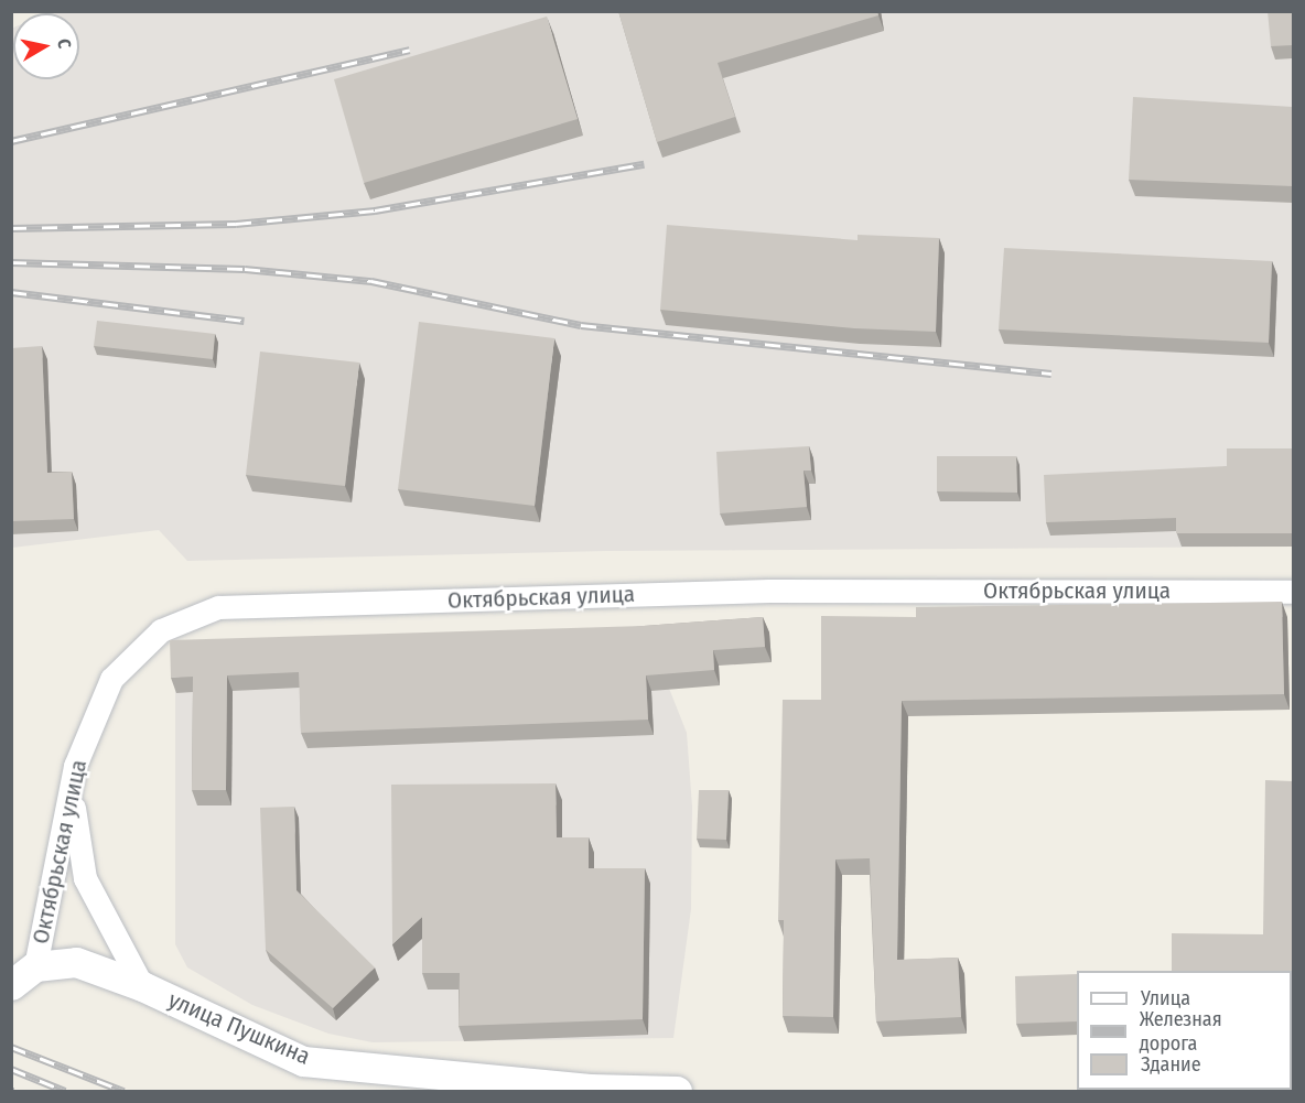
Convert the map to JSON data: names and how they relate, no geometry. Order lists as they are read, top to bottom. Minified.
{"streets":{"street":["Октябрьская улица","улица Пушкина"]},"crossings":[["Октябрьская улица","улица Пушкина"]],"legend":["Улица","Железная дорога","Здание"],"north":"right"}
